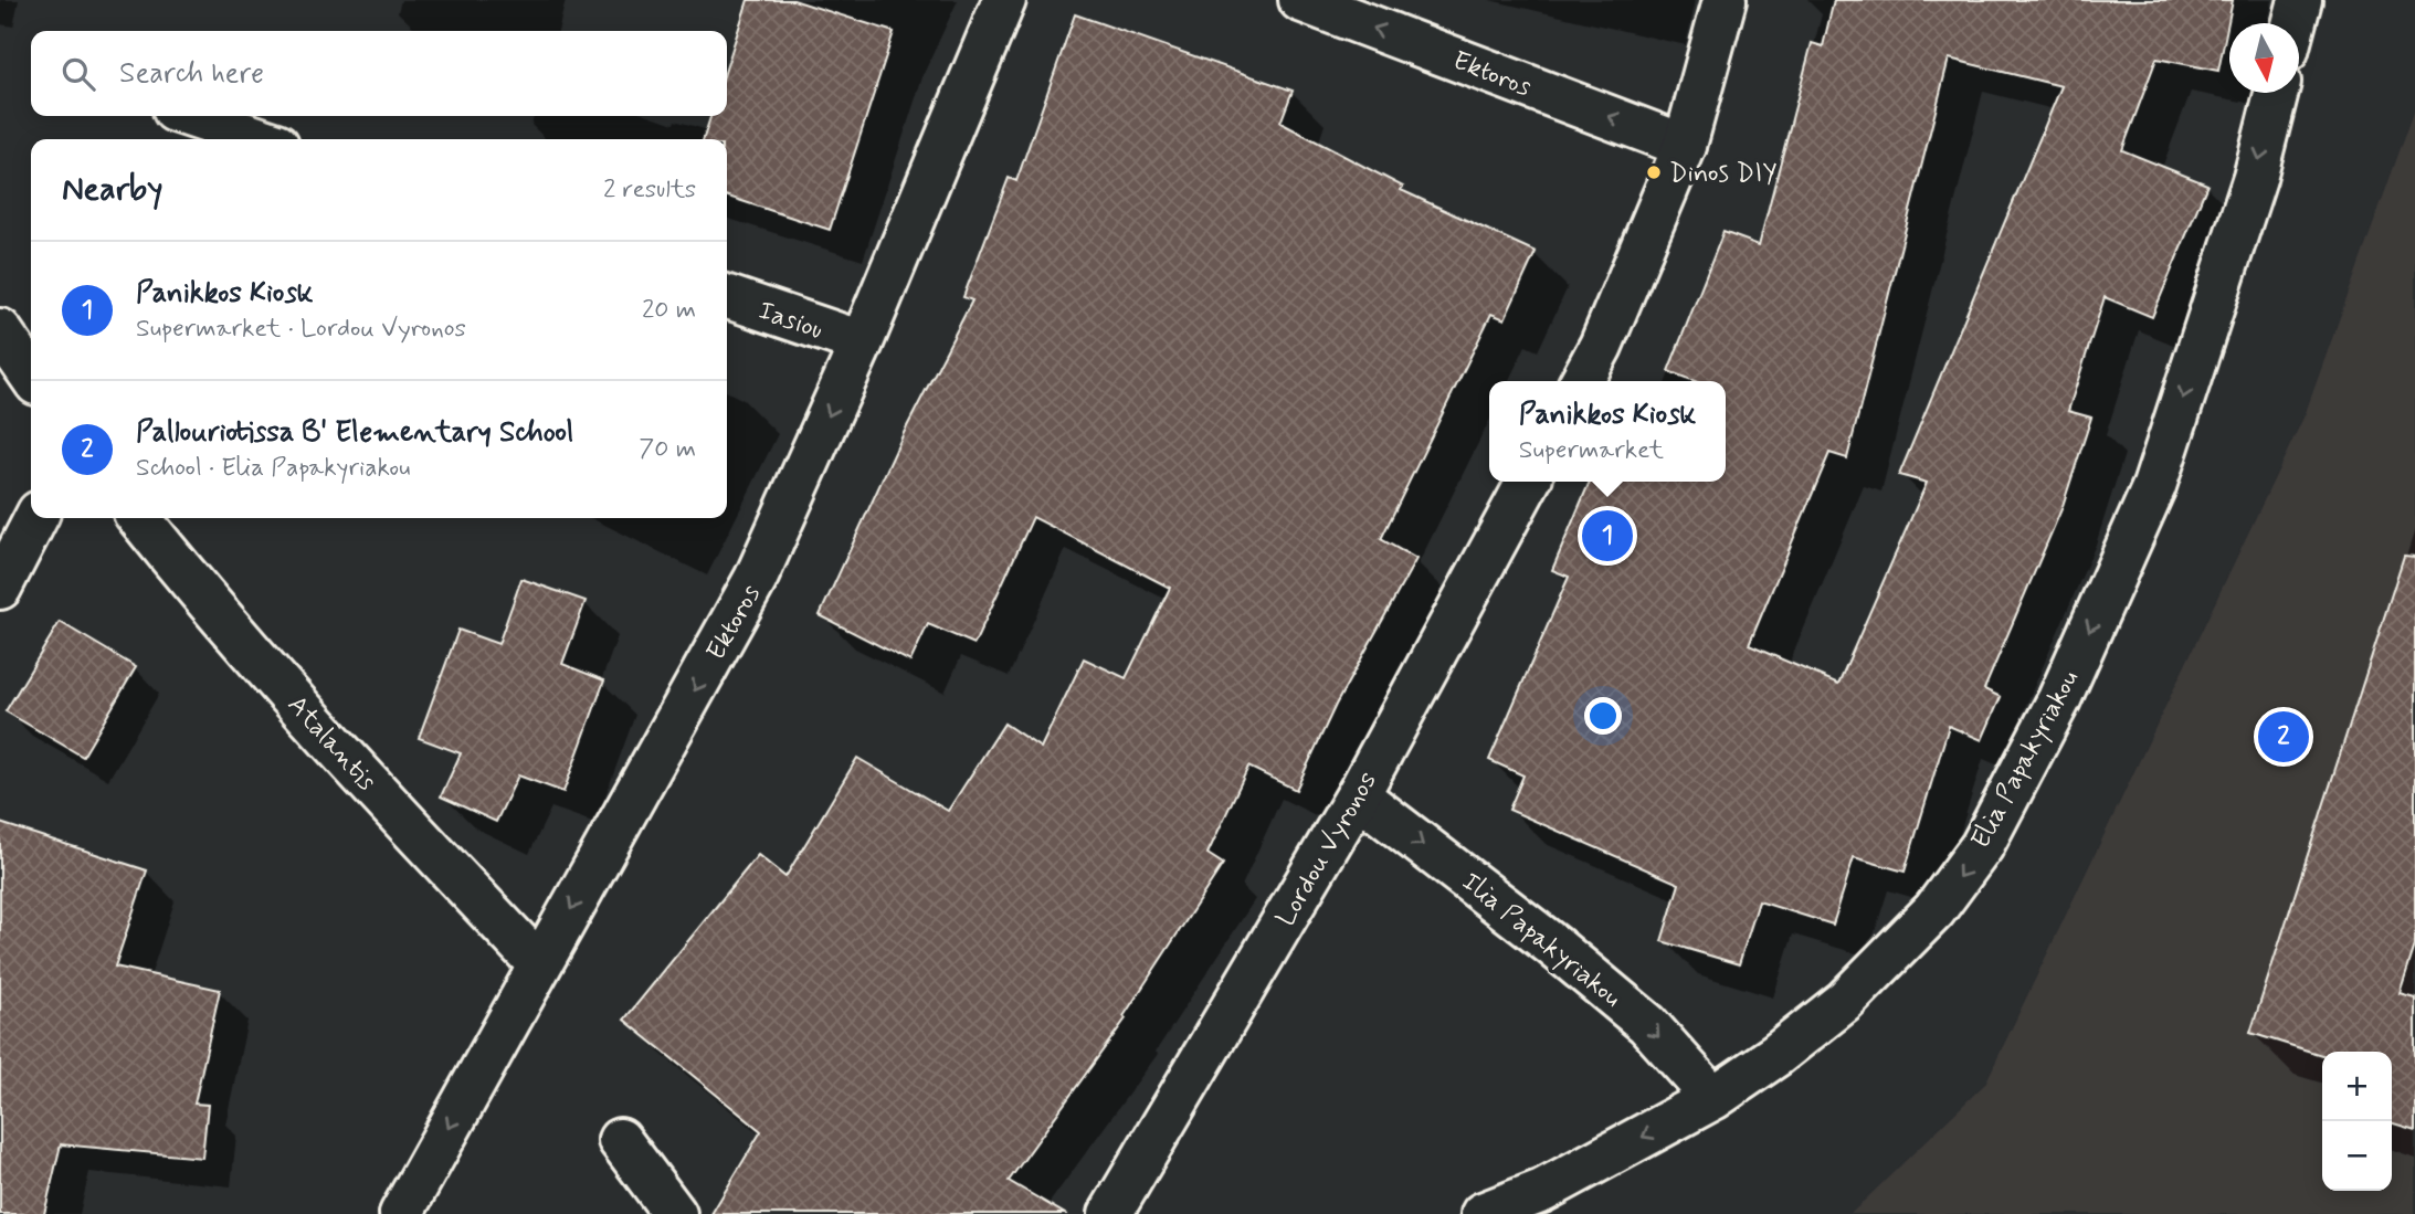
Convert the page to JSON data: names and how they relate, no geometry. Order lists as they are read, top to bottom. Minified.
{"streets":{"street":["Ektoros","Iasiou","Atalantis","Elia Papakyriakou","Lordou Vyronos","Ilia Papakyriakou"]},"crossings":[["Ektoros","Iasiou"],["Ektoros","Atalantis"],["Elia Papakyriakou","Ilia Papakyriakou"],["Lordou Vyronos","Ilia Papakyriakou"]],"one_way":["Elia Papakyriakou","Ilia Papakyriakou"],"places":["Dinos DIY"],"north":"bottom","page":{"search":"Search here","heading":["Nearby","2 results"],"list":[{"mark":"1","name":"Panikkos Kiosk","note":"Supermarket · Lordou Vyronos","value":"20 m"},{"mark":"2","name":"Pallouriotissa B' Elementary School","note":"School · Elia Papakyriakou","value":"70 m"}],"popup":["Panikkos Kiosk","Supermarket"],"pins":["1","2"],"map_buttons":["+","−"]}}
